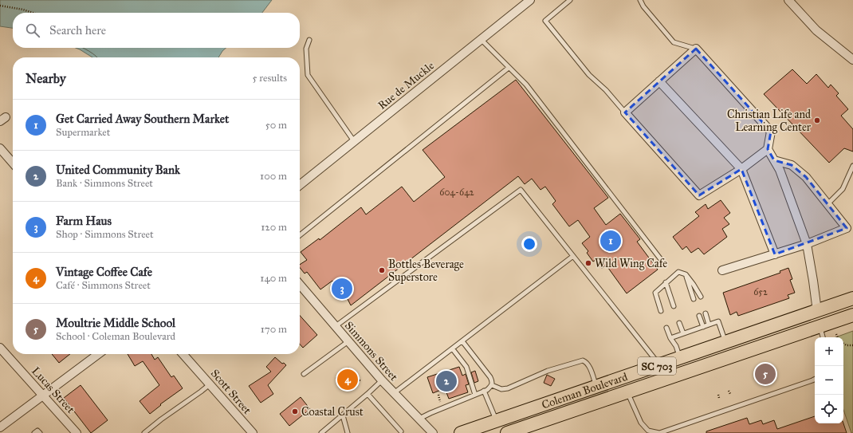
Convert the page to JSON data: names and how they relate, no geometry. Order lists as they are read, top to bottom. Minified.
{"streets":{"main road":["SC 703","Coleman Boulevard"],"street":["Rue de Muckle","Simmons Street","Lucas Street","Scott Street"]},"places":["Christian Life and Learning Center","Wild Wing Cafe","Bottles Beverage Superstore","Coastal Crust"],"house_numbers":["604-642","652"],"page":{"search":"Search here","heading":["Nearby","5 results"],"list":[{"mark":"1","name":"Get Carried Away Southern Market","note":"Supermarket","value":"50 m"},{"mark":"2","name":"United Community Bank","note":"Bank · Simmons Street","value":"100 m"},{"mark":"3","name":"Farm Haus","note":"Shop · Simmons Street","value":"120 m"},{"mark":"4","name":"Vintage Coffee Cafe","note":"Café · Simmons Street","value":"140 m"},{"mark":"5","name":"Moultrie Middle School","note":"School · Coleman Boulevard","value":"170 m"}],"pins":["1","3","5","4","2"],"map_buttons":["+","−"]}}
